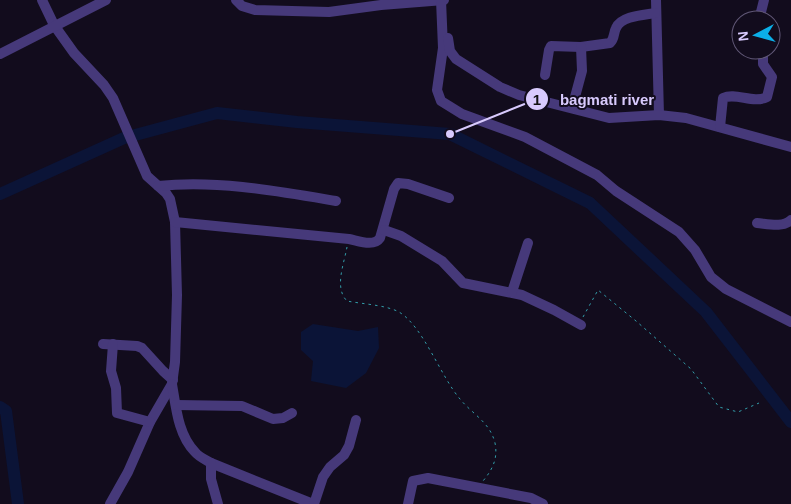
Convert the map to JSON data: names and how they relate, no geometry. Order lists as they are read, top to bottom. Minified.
{"places":["bagmati river"],"north":"left"}
